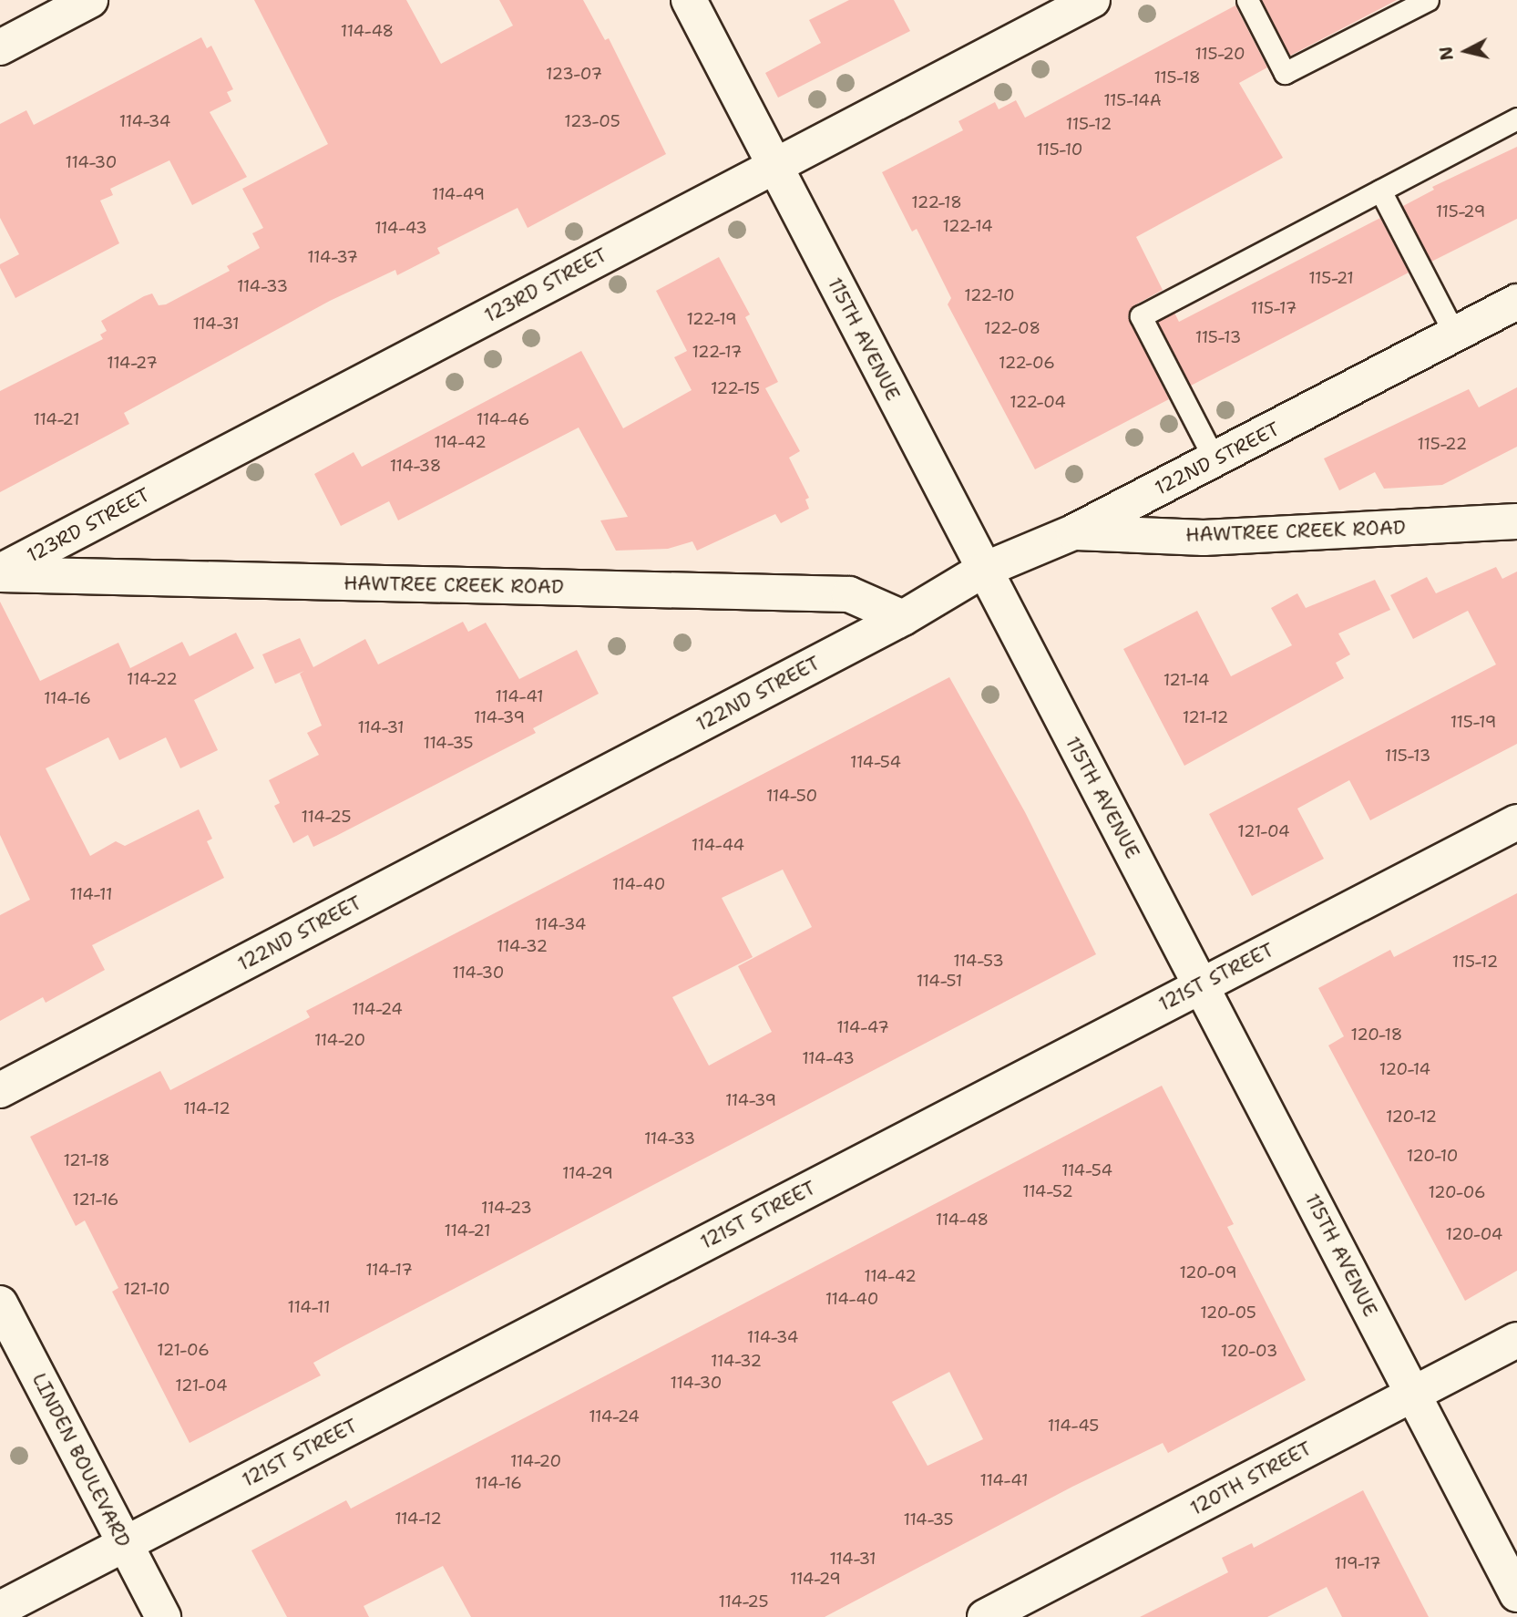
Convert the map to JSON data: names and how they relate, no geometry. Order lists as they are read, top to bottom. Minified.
{"streets":{"street":["123RD STREET","115TH AVENUE","122ND STREET","HAWTREE CREEK ROAD","121ST STREET","LINDEN BOULEVARD","120TH STREET"]},"crossings":[["123RD STREET","115TH AVENUE"],["123RD STREET","HAWTREE CREEK ROAD"],["115TH AVENUE","122ND STREET"],["115TH AVENUE","121ST STREET"],["115TH AVENUE","120TH STREET"],["122ND STREET","HAWTREE CREEK ROAD"],["121ST STREET","LINDEN BOULEVARD"]],"house_numbers":["114-48","115-20","123-07","115-18","115-14A","114-34","123-05","115-12","115-10","114-30","114-49","122-18","115-29","122-14","114-43","114-37","115-21","114-33","122-10","115-17","122-19","114-31","122-08","115-13","122-17","114-27","122-06","122-15","122-04","114-21","114-46","114-42","115-22","114-38","114-22","121-14","114-41","114-16","114-39","121-12","115-19","114-31","114-35","115-13","114-54","114-50","114-25","121-04","114-44","114-40","114-11","114-34","114-32","114-53","115-12","114-30","114-51","114-24","114-47","120-18","114-20","114-43","120-14","114-39","114-12","120-12","114-33","120-10","121-18","114-54","114-29","114-52","120-06","121-16","114-23","114-48","114-21","120-04","114-17","120-09","114-42","121-10","114-40","114-11","120-05","114-34","121-06","120-03","114-32","114-30","121-04","114-24","114-45","114-20","114-41","114-16","114-12","114-35","114-31","119-17","114-29","114-25"],"north":"left"}
